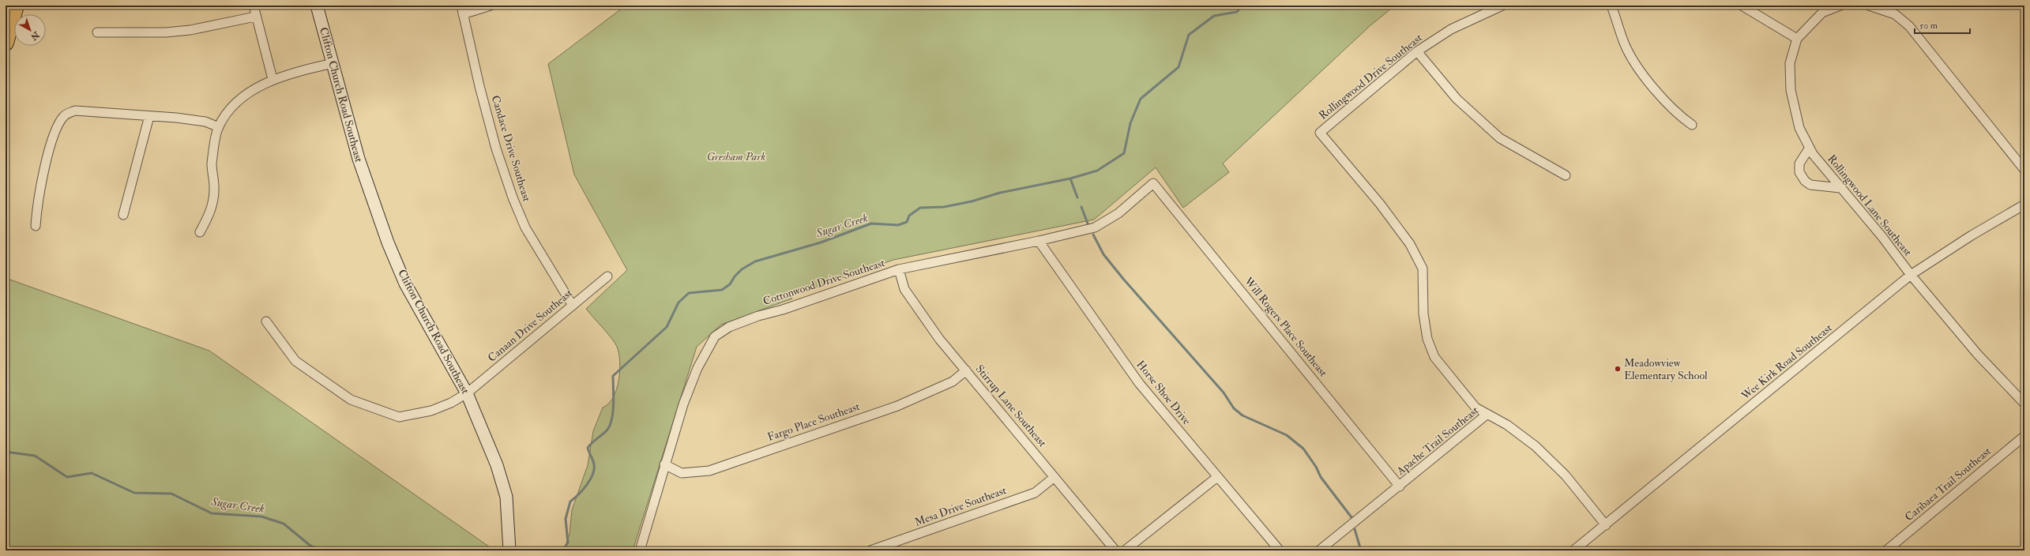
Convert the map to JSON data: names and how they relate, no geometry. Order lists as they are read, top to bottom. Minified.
{"streets":{"street":["Rollingwood Drive Southeast","Clifton Church Road Southeast","Candace Drive Southeast","Rollingwood Lane Southeast","Cottonwood Drive Southeast","Canaan Drive Southeast","Will Rogers Place Southeast","Wee Kirk Road Southeast","Horse Shoe Drive","Stirrup Lane Southeast","Fargo Place Southeast","Apache Trail Southeast","Caribaea Trail Southeast","Mesa Drive Southeast"]},"crossings":[["Rollingwood Drive Southeast","Apache Trail Southeast"],["Clifton Church Road Southeast","Canaan Drive Southeast"],["Candace Drive Southeast","Canaan Drive Southeast"],["Rollingwood Lane Southeast","Wee Kirk Road Southeast"],["Cottonwood Drive Southeast","Will Rogers Place Southeast"],["Cottonwood Drive Southeast","Horse Shoe Drive"],["Cottonwood Drive Southeast","Stirrup Lane Southeast"],["Cottonwood Drive Southeast","Fargo Place Southeast"],["Will Rogers Place Southeast","Apache Trail Southeast"],["Wee Kirk Road Southeast","Apache Trail Southeast"],["Stirrup Lane Southeast","Fargo Place Southeast"],["Stirrup Lane Southeast","Mesa Drive Southeast"]],"water":["Sugar Creek"],"parks":["Gresham Park"],"places":["Meadowview Elementary School"],"scale_bar":"50 m","north":"bottom right"}
